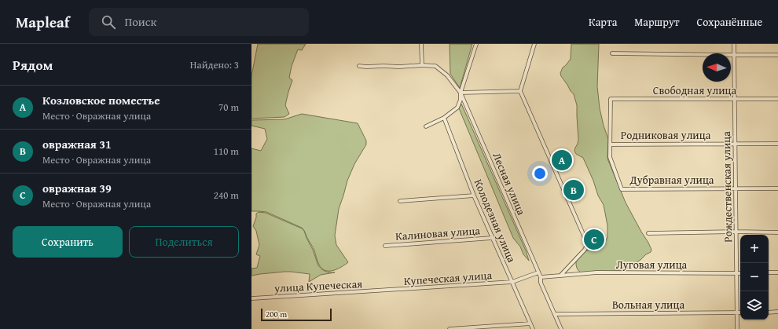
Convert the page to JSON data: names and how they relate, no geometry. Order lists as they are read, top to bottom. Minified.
{"streets":{"street":["Свободная улица","Родниковая улица","Дубравная улица","Лесная улица","Рождественская улица","Колодезная улица","Калиновая улица","Луговая улица","Купеческая улица","улица Купеческая","Вольная улица"]},"crossings":[["Свободная улица","Родниковая улица"],["Свободная улица","Дубравная улица"],["Свободная улица","Рождественская улица"],["Родниковая улица","Дубравная улица"],["Родниковая улица","Рождественская улица"],["Дубравная улица","Рождественская улица"],["Лесная улица","Луговая улица"],["Лесная улица","Купеческая улица"],["Лесная улица","Вольная улица"],["Рождественская улица","Луговая улица"],["Рождественская улица","Вольная улица"],["Колодезная улица","Калиновая улица"],["Колодезная улица","Купеческая улица"],["Купеческая улица","улица Купеческая"]],"scale_bar":"200 m","north":"left","page":{"header":"Mapleaf","search":"Поиск","nav":["Карта","Маршрут","Сохранённые"],"heading":["Рядом","Найдено: 3"],"list":[{"mark":"A","name":"Козловское поместье","note":"Место · Овражная улица","value":"70 m"},{"mark":"B","name":"овражная 31","note":"Место · Овражная улица","value":"110 m"},{"mark":"C","name":"овражная 39","note":"Место · Овражная улица","value":"240 m"}],"pins":["A","B","C"],"buttons":["Сохранить","Поделиться"],"map_buttons":["+","−"],"scale":"200 m"}}
